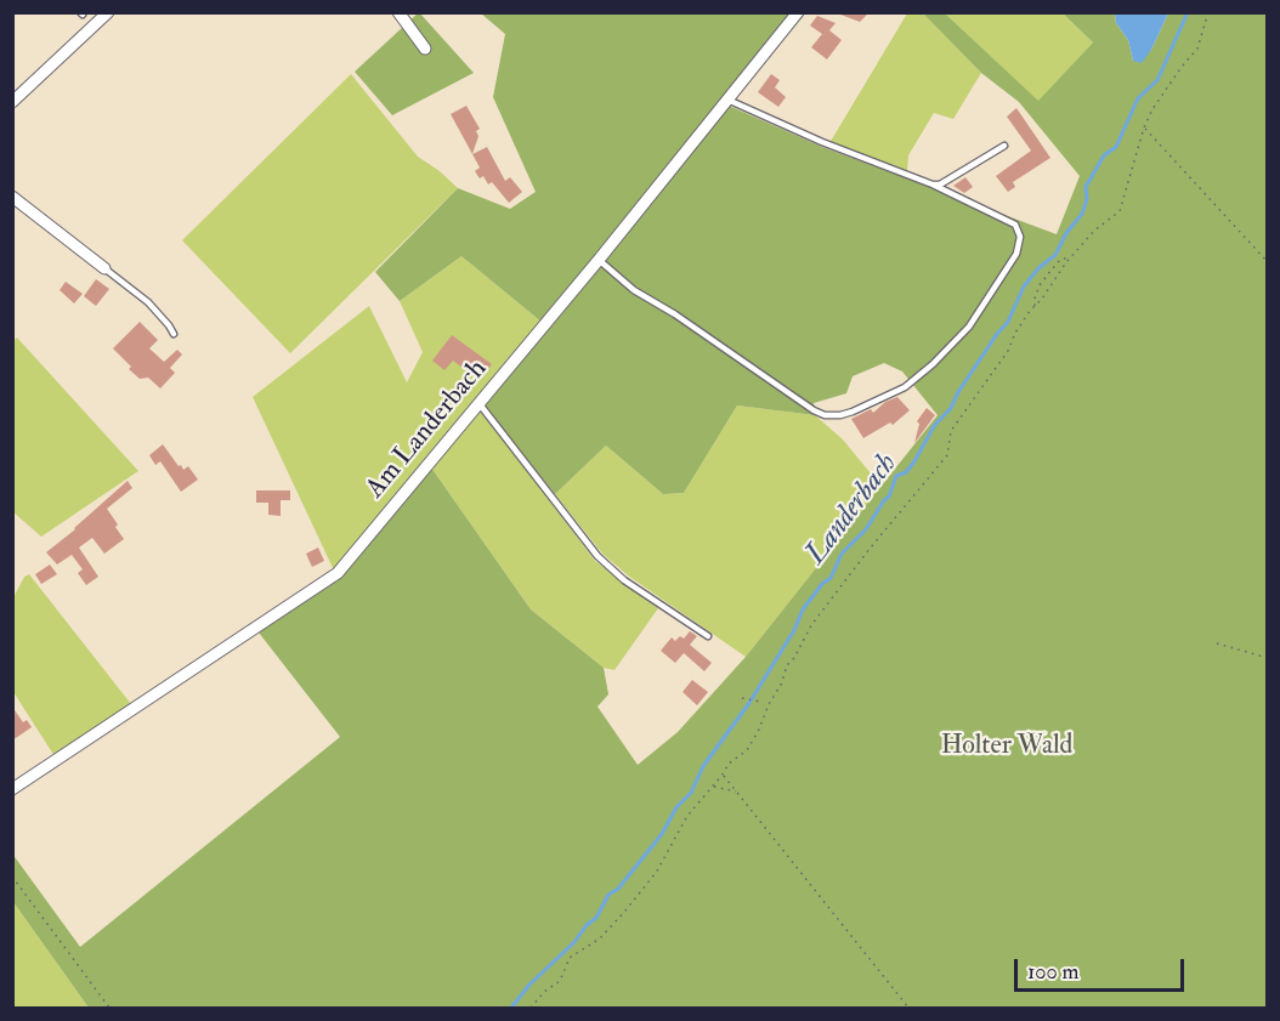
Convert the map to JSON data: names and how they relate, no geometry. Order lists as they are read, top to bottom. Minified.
{"streets":{"street":["Am Landerbach"]},"water":["Landerbach"],"parks":["Holter Wald"],"scale_bar":"100 m"}
